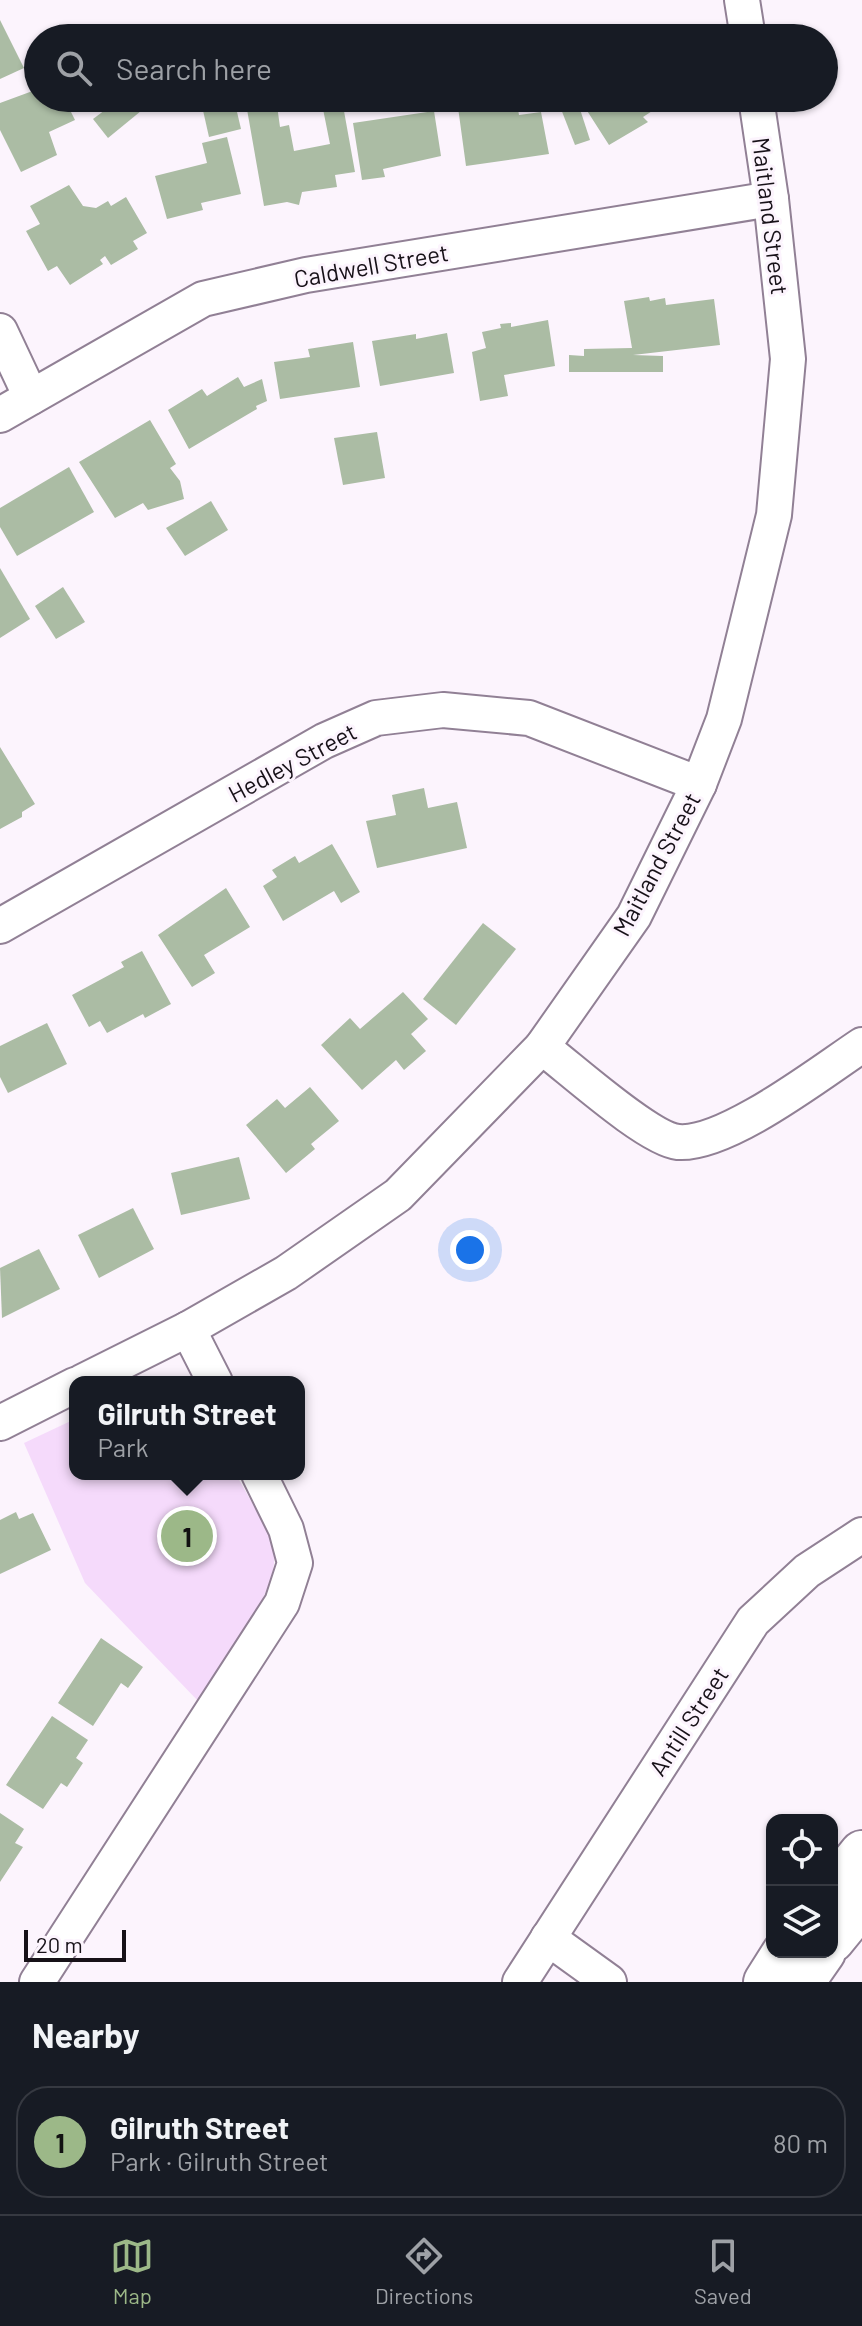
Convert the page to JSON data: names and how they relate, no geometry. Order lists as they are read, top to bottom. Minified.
{"streets":{"street":["Maitland Street","Caldwell Street","Hedley Street","Antill Street"]},"crossings":[["Maitland Street","Caldwell Street"],["Maitland Street","Hedley Street"]],"scale_bar":"20 m","page":{"search":"Search here","popup":["Gilruth Street","Park"],"pins":"1","scale":"20 m","heading":"Nearby","list":[{"mark":"1","name":"Gilruth Street","note":"Park · Gilruth Street","value":"80 m"}],"nav":["Map","Directions","Saved"]}}
